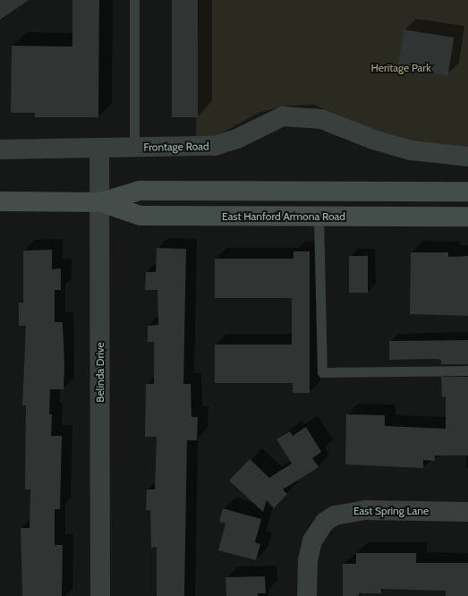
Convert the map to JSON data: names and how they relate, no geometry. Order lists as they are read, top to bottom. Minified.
{"streets":{"main road":["East Hanford Armona Road"],"street":["Frontage Road","Belinda Drive","East Spring Lane"]},"crossings":[["Frontage Road","Belinda Drive"],["East Hanford Armona Road","Belinda Drive"]],"parks":["Heritage Park"]}
